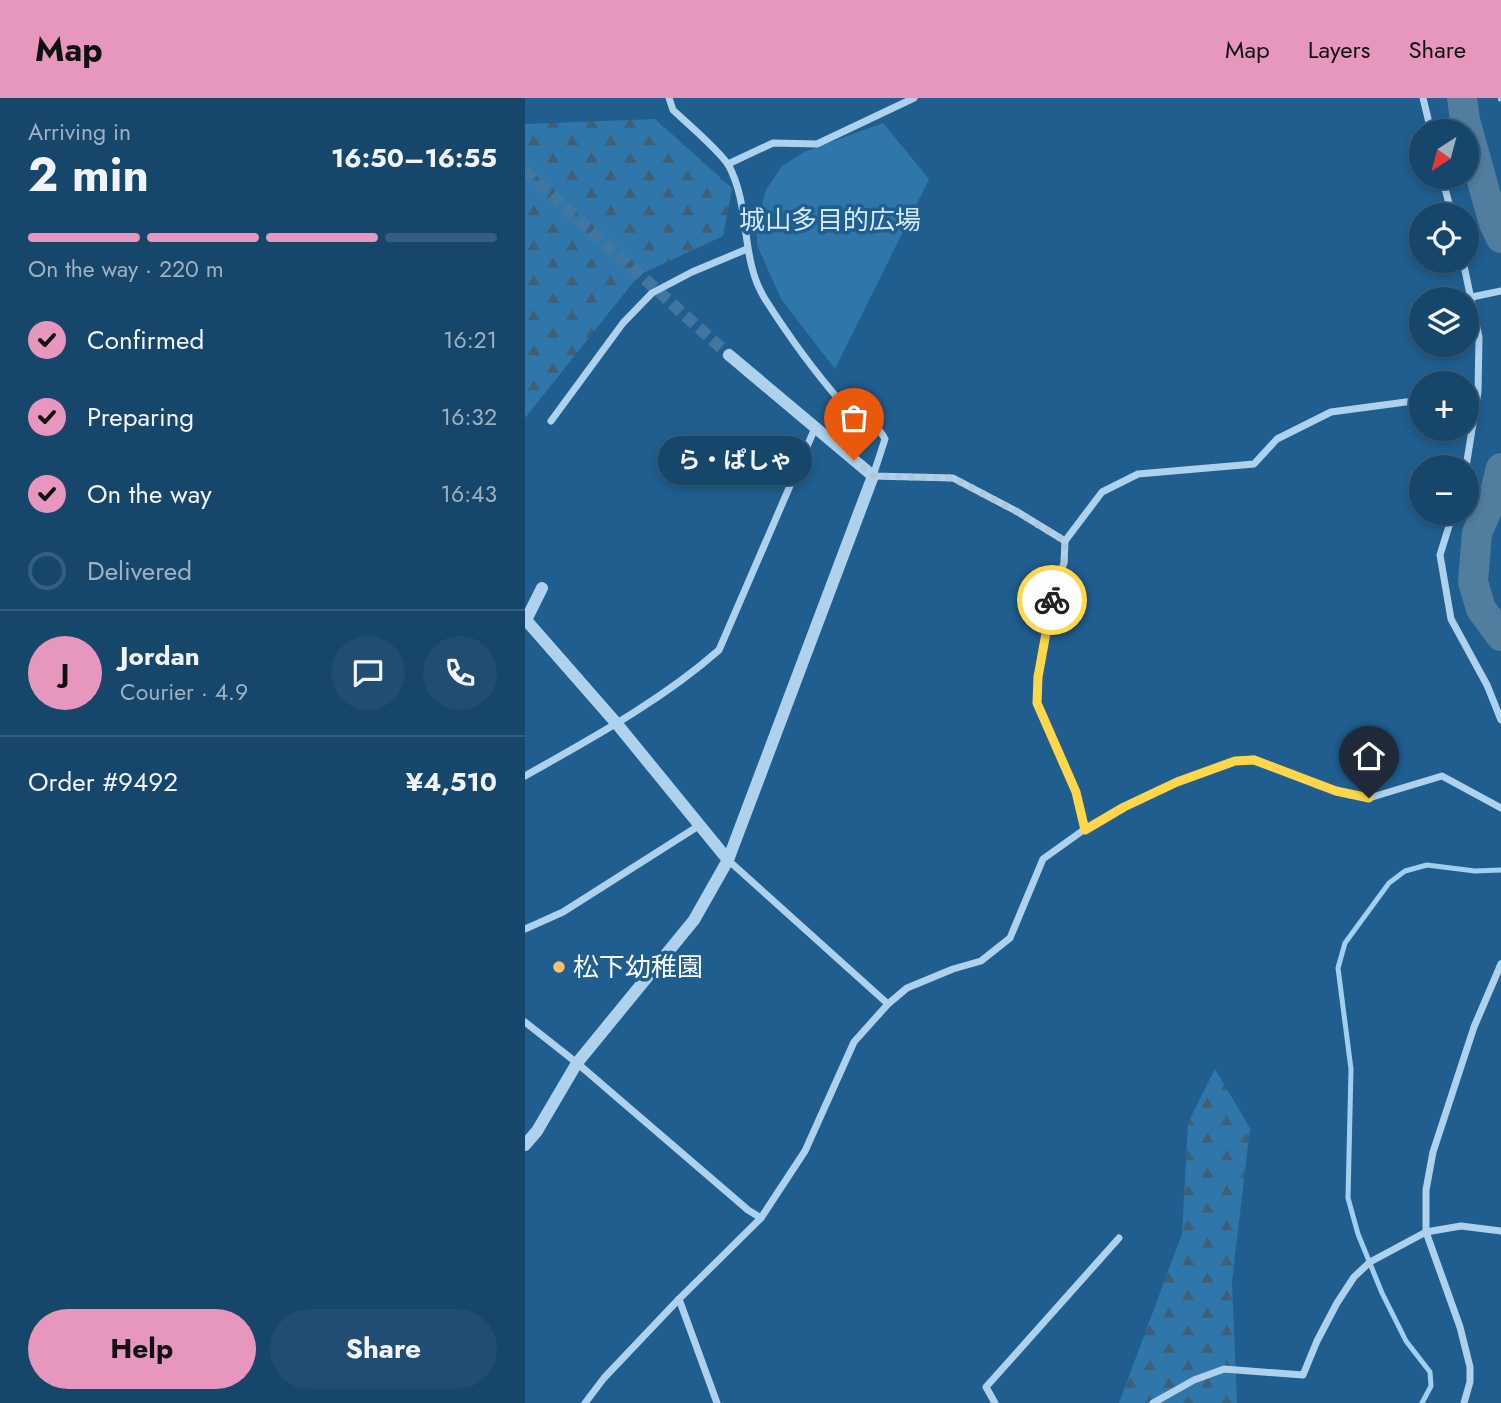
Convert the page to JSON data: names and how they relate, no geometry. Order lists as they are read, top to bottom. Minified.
{"parks":["城山多目的広場"],"places":["ら・ぱしゃ","松下幼稚園"],"north":"bottom left","page":{"header":"Map","nav":["Map","Layers","Share"],"heading":["2 min","Arriving in","16:50–16:55"],"panel":["Jordan","Courier · 4.9","Order #9492","¥4,510"],"map_buttons":["+","−"],"bar":"On the way · 220 m","list":[["Confirmed","16:21"],["Preparing","16:32"],["On the way","16:43"],"Delivered"],"bubble":"ら・ぱしゃ","round":"J","buttons":["Help","Share"]}}
